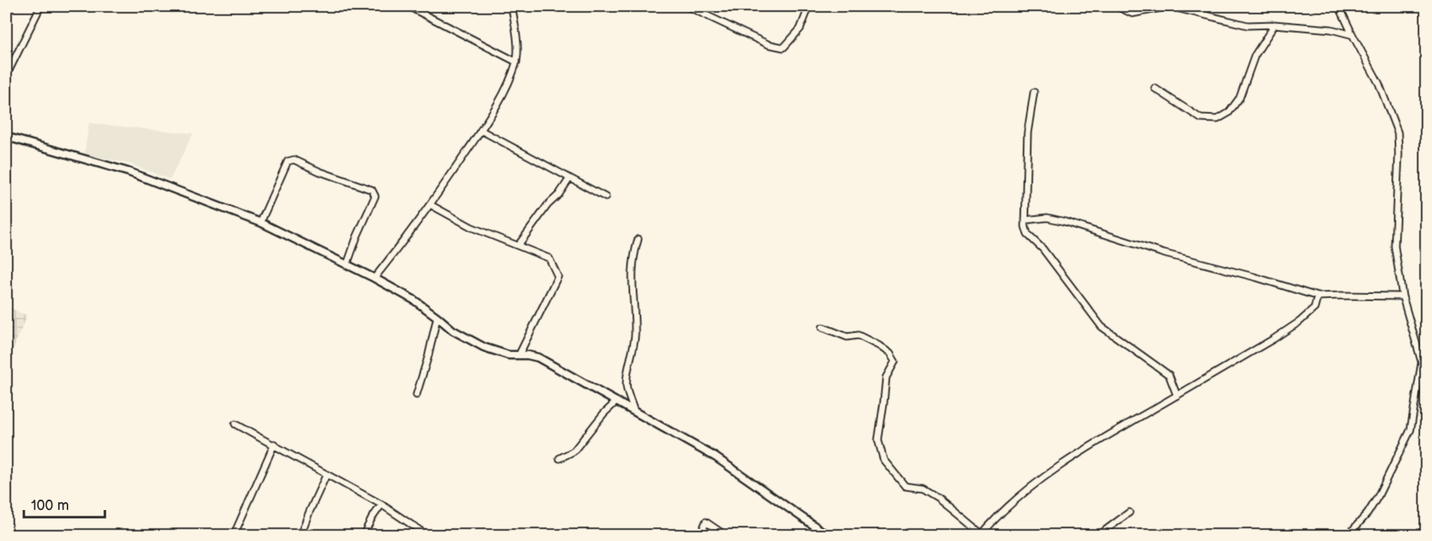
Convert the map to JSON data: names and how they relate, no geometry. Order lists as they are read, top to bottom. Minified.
{"scale_bar":"100 m"}
